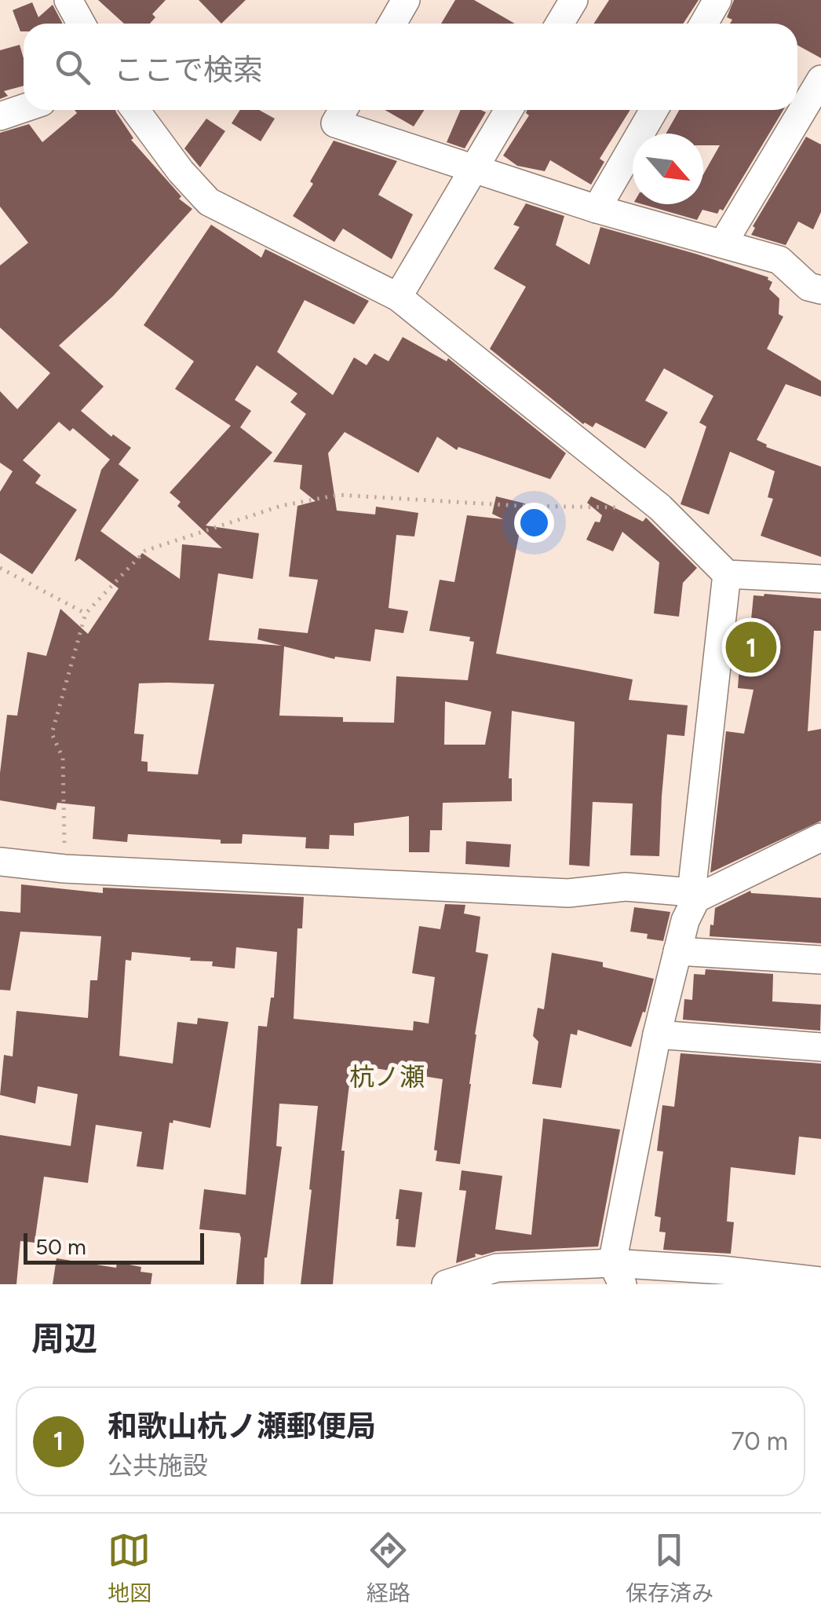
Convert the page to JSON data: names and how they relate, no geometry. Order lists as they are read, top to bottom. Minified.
{"districts":["杭ノ瀬"],"scale_bar":"50 m","north":"bottom right","page":{"search":"ここで検索","pins":"1","scale":"50 m","heading":"周辺","list":[{"mark":"1","name":"和歌山杭ノ瀬郵便局","note":"公共施設","value":"70 m"}],"nav":["地図","経路","保存済み"]}}
